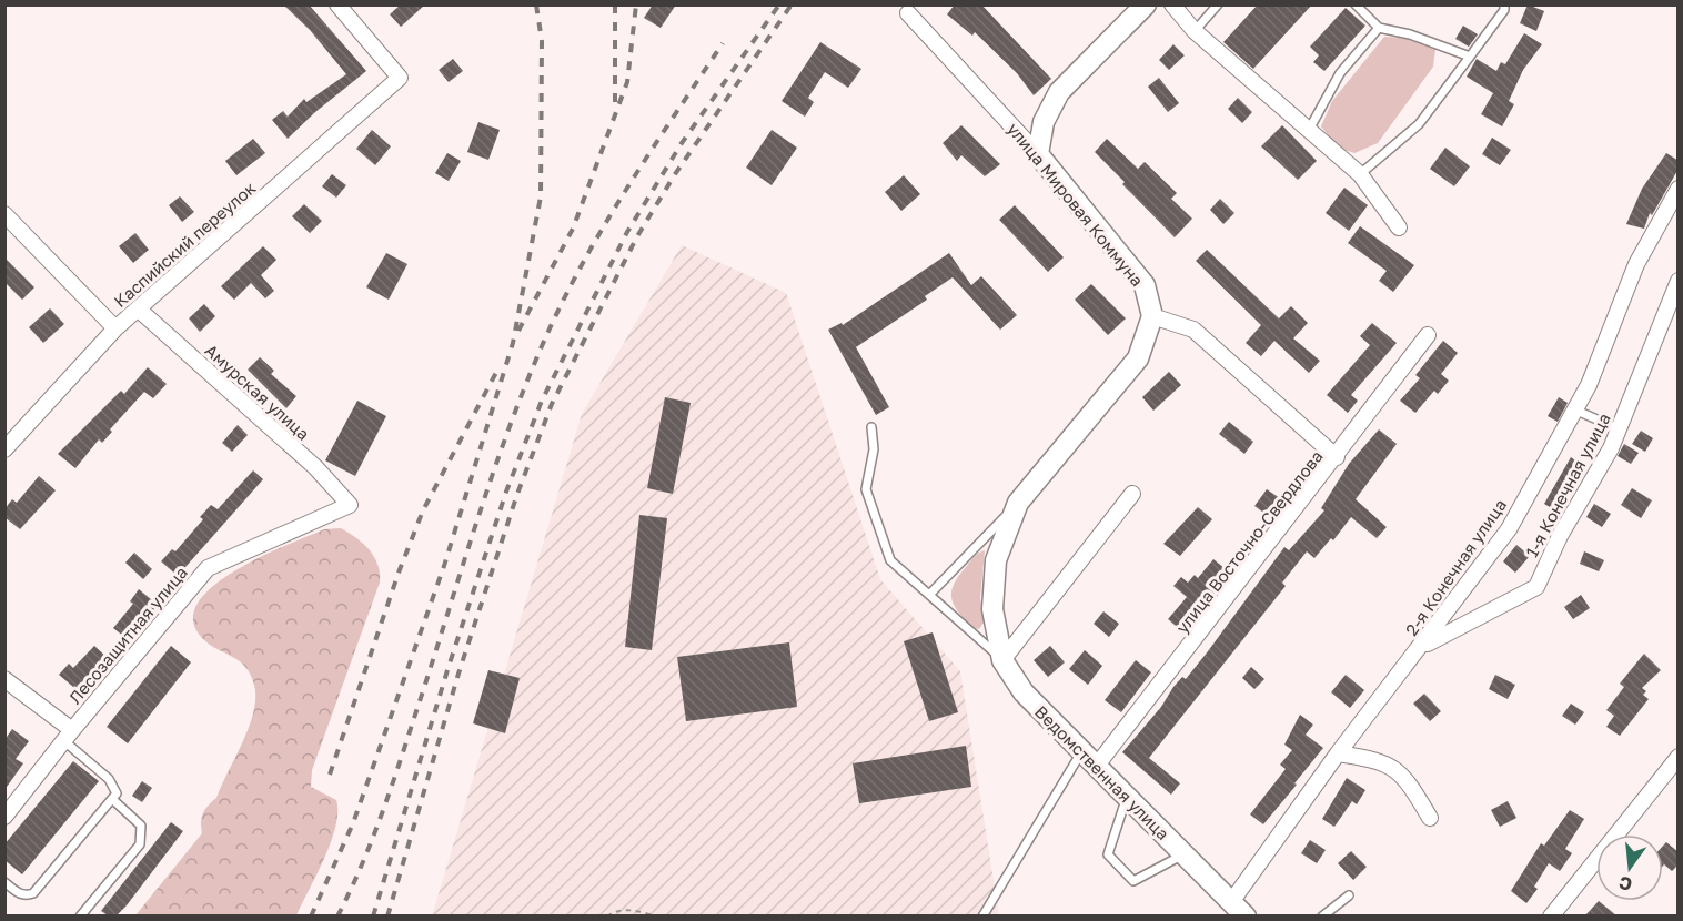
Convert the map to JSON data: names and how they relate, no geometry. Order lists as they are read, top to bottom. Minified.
{"streets":{"main road":["улица Мировая Коммуна","Ведомственная улица"],"street":["Каспийский переулок","Амурская улица","1-я Конечная улица","улица Восточно-Свердлова","2-я Конечная улица","Лесозащитная улица"]},"crossings":[["улица Мировая Коммуна","Ведомственная улица"],["Каспийский переулок","Амурская улица"],["Амурская улица","Лесозащитная улица"],["1-я Конечная улица","2-я Конечная улица"],["улица Восточно-Свердлова","Ведомственная улица"],["2-я Конечная улица","Ведомственная улица"]],"north":"bottom"}
